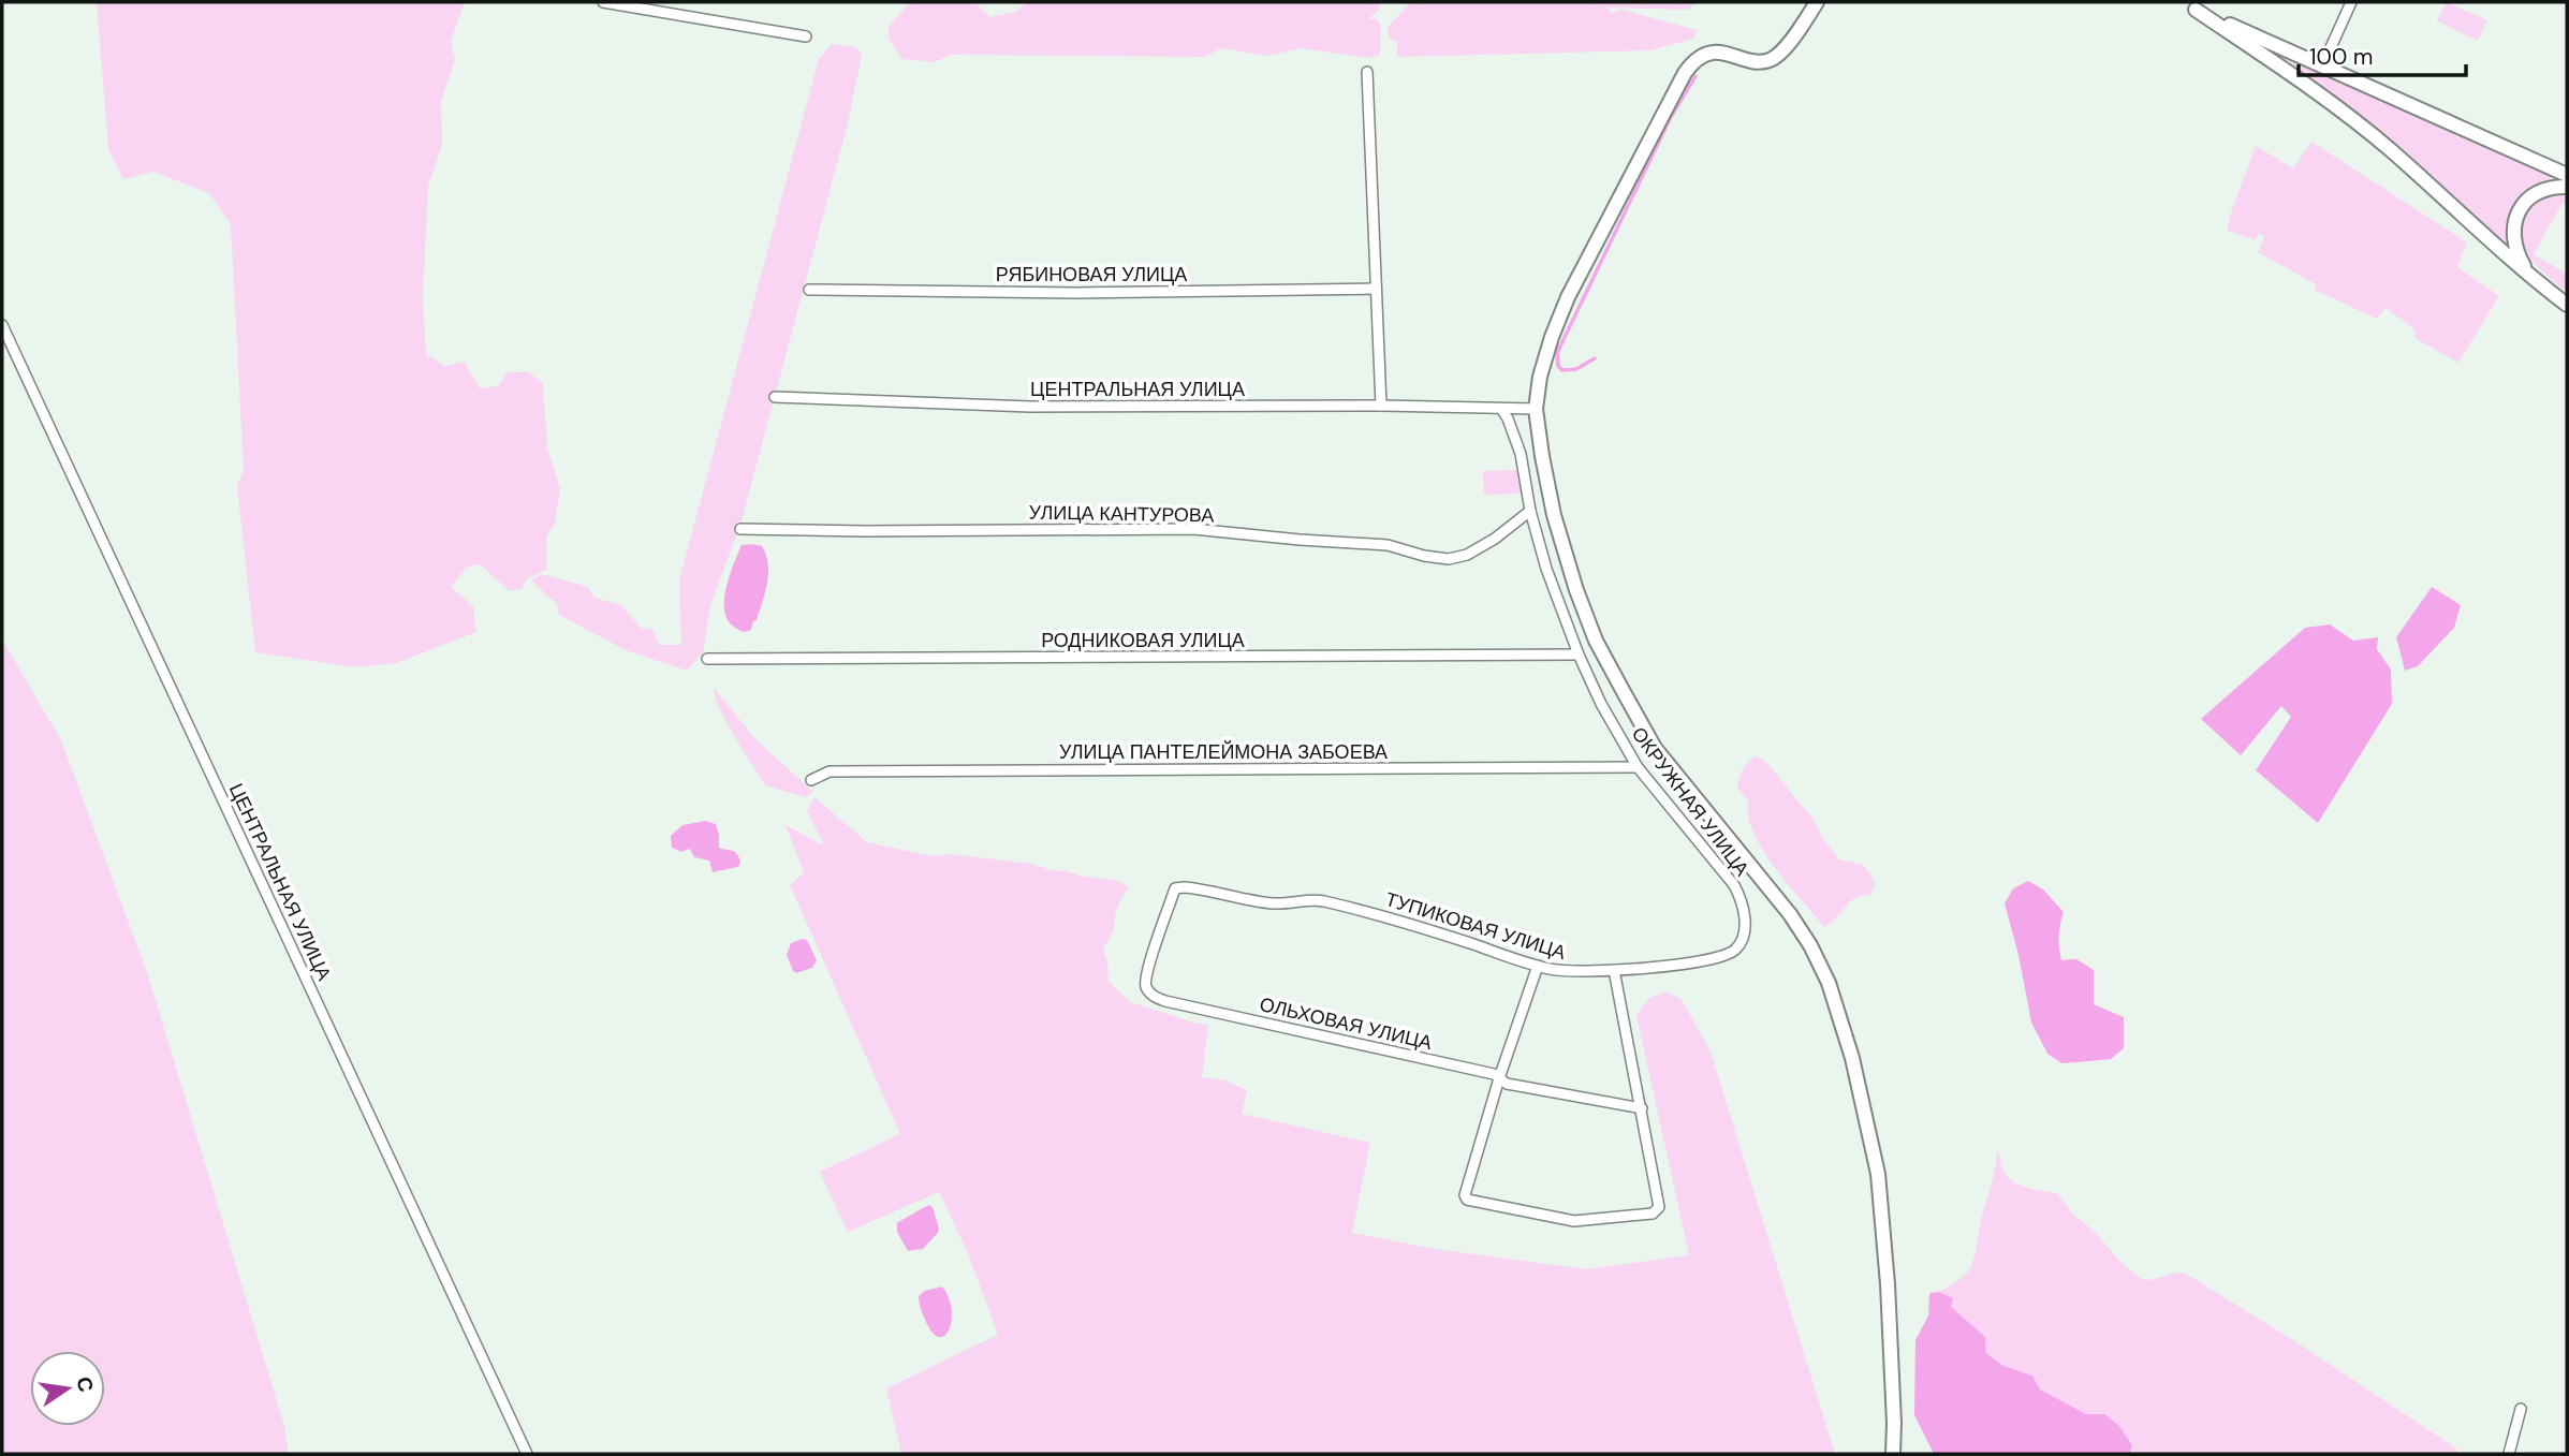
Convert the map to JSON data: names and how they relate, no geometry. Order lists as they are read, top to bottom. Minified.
{"streets":{"street":["РЯБИНОВАЯ УЛИЦА","ЦЕНТРАЛЬНАЯ УЛИЦА","УЛИЦА КАНТУРОВА","РОДНИКОВАЯ УЛИЦА","УЛИЦА ПАНТЕЛЕЙМОНА ЗАБОЕВА","ОКРУЖНАЯ УЛИЦА","ТУПИКОВАЯ УЛИЦА","ОЛЬХОВАЯ УЛИЦА"]},"crossings":[["ЦЕНТРАЛЬНАЯ УЛИЦА","ОКРУЖНАЯ УЛИЦА"],["УЛИЦА КАНТУРОВА","ОКРУЖНАЯ УЛИЦА"],["РОДНИКОВАЯ УЛИЦА","ОКРУЖНАЯ УЛИЦА"],["УЛИЦА ПАНТЕЛЕЙМОНА ЗАБОЕВА","ОКРУЖНАЯ УЛИЦА"],["ОКРУЖНАЯ УЛИЦА","ТУПИКОВАЯ УЛИЦА"],["ТУПИКОВАЯ УЛИЦА","ОЛЬХОВАЯ УЛИЦА"]],"scale_bar":"100 m","north":"right"}
